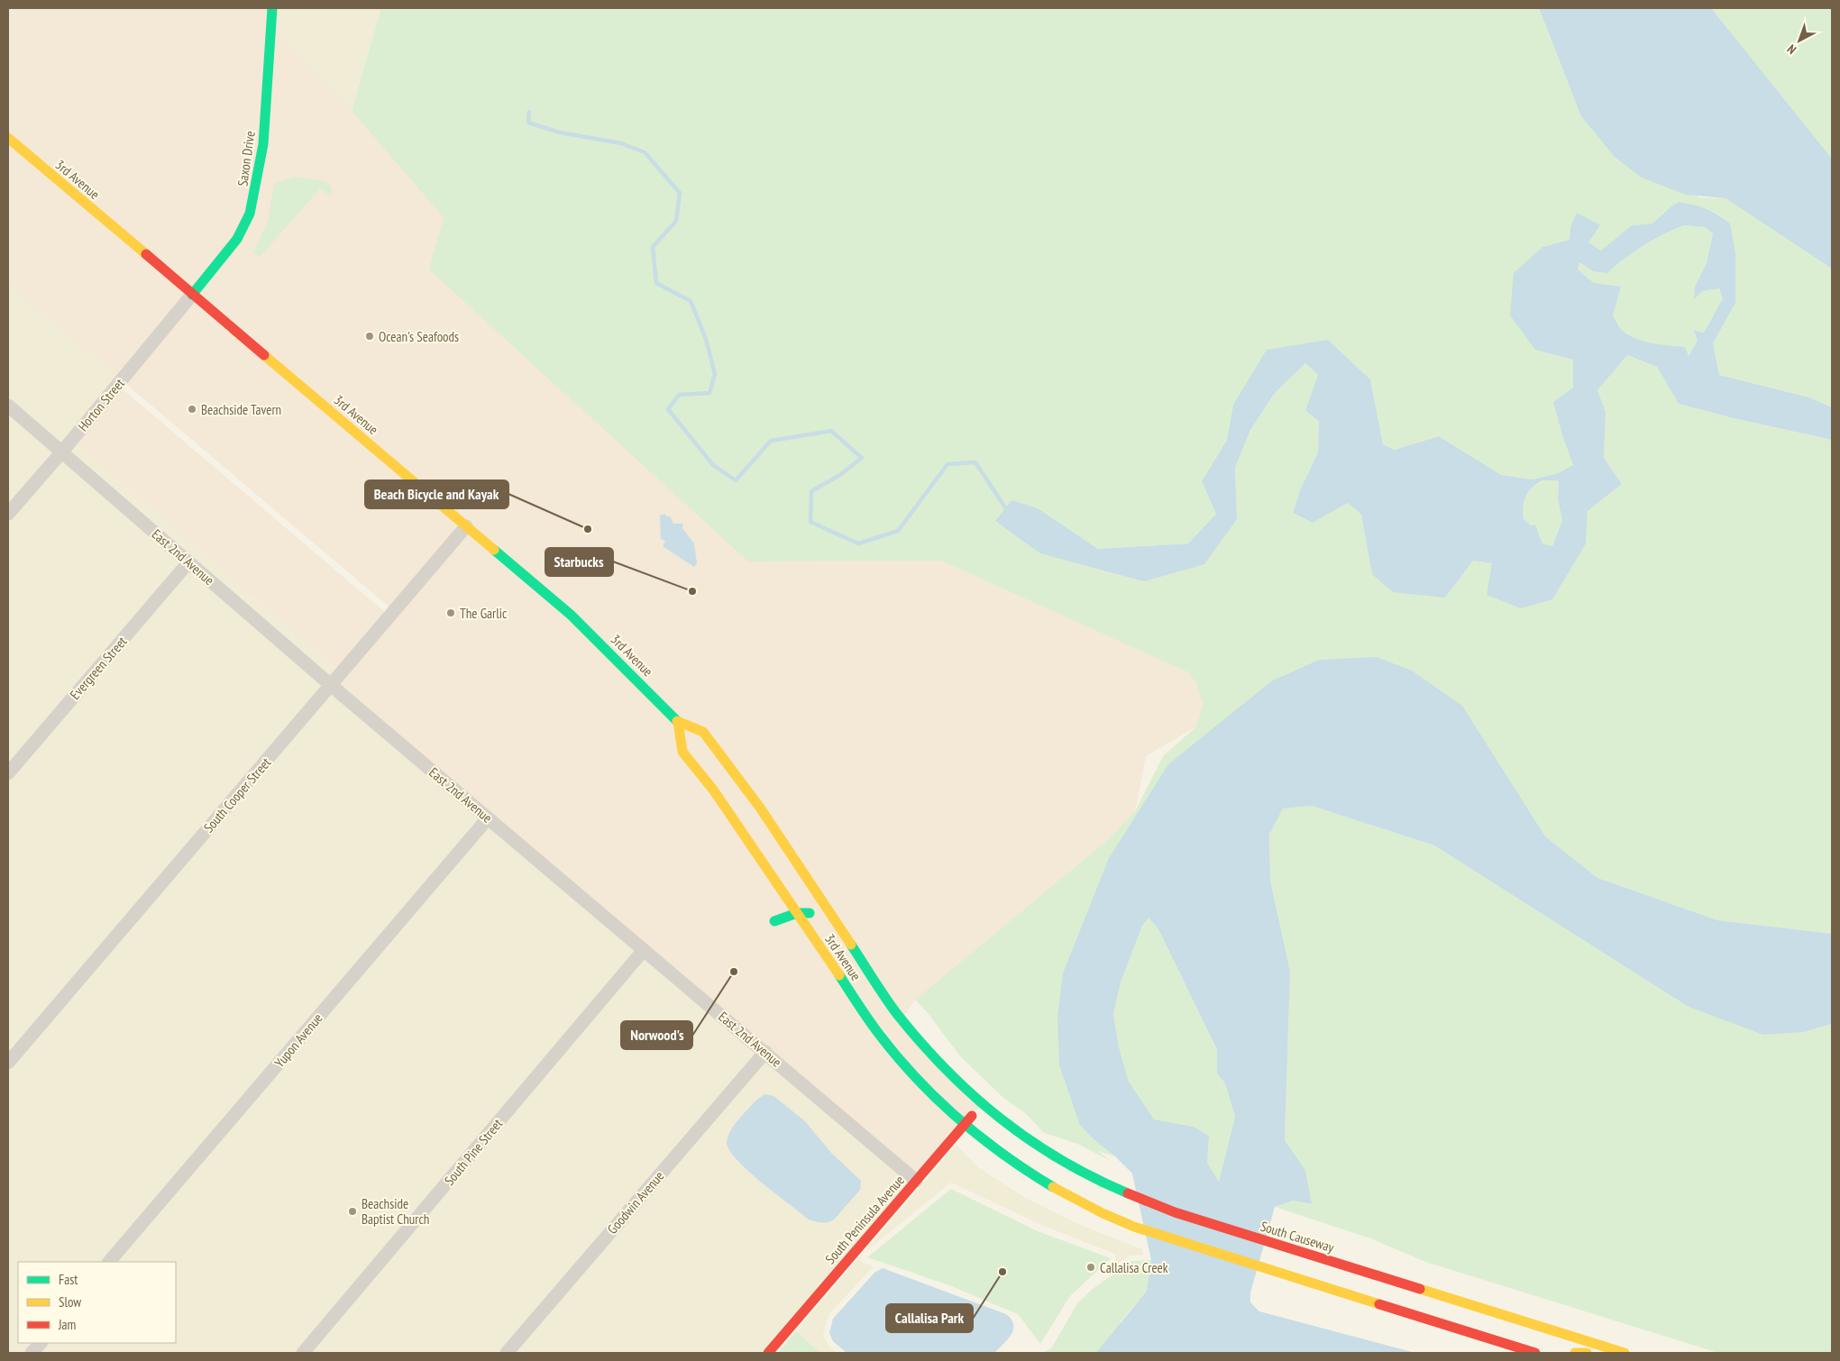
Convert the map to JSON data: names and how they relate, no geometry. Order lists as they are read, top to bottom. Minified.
{"streets":{"main road":["Saxon Drive","3rd Avenue","South Peninsula Avenue","South Causeway"],"street":["Horton Street","East 2nd Avenue","Evergreen Street","South Cooper Street","Yupon Avenue","South Pine Street","Goodwin Avenue"]},"crossings":[["Saxon Drive","3rd Avenue"],["Saxon Drive","Horton Street"],["3rd Avenue","Horton Street"],["3rd Avenue","South Cooper Street"],["3rd Avenue","South Peninsula Avenue"],["3rd Avenue","South Causeway"],["Horton Street","East 2nd Avenue"],["East 2nd Avenue","Evergreen Street"],["East 2nd Avenue","South Cooper Street"],["East 2nd Avenue","Yupon Avenue"],["East 2nd Avenue","South Pine Street"],["East 2nd Avenue","Goodwin Avenue"],["East 2nd Avenue","South Peninsula Avenue"],["South Peninsula Avenue","South Causeway"]],"places":["Ocean's Seafoods","Beachside Tavern","Beach Bicycle and Kayak","Starbucks","The Garlic","Norwood's","Beachside Baptist Church","Callalisa Creek","Callalisa Park"],"legend":["Fast","Slow","Jam"],"north":"bottom left"}
